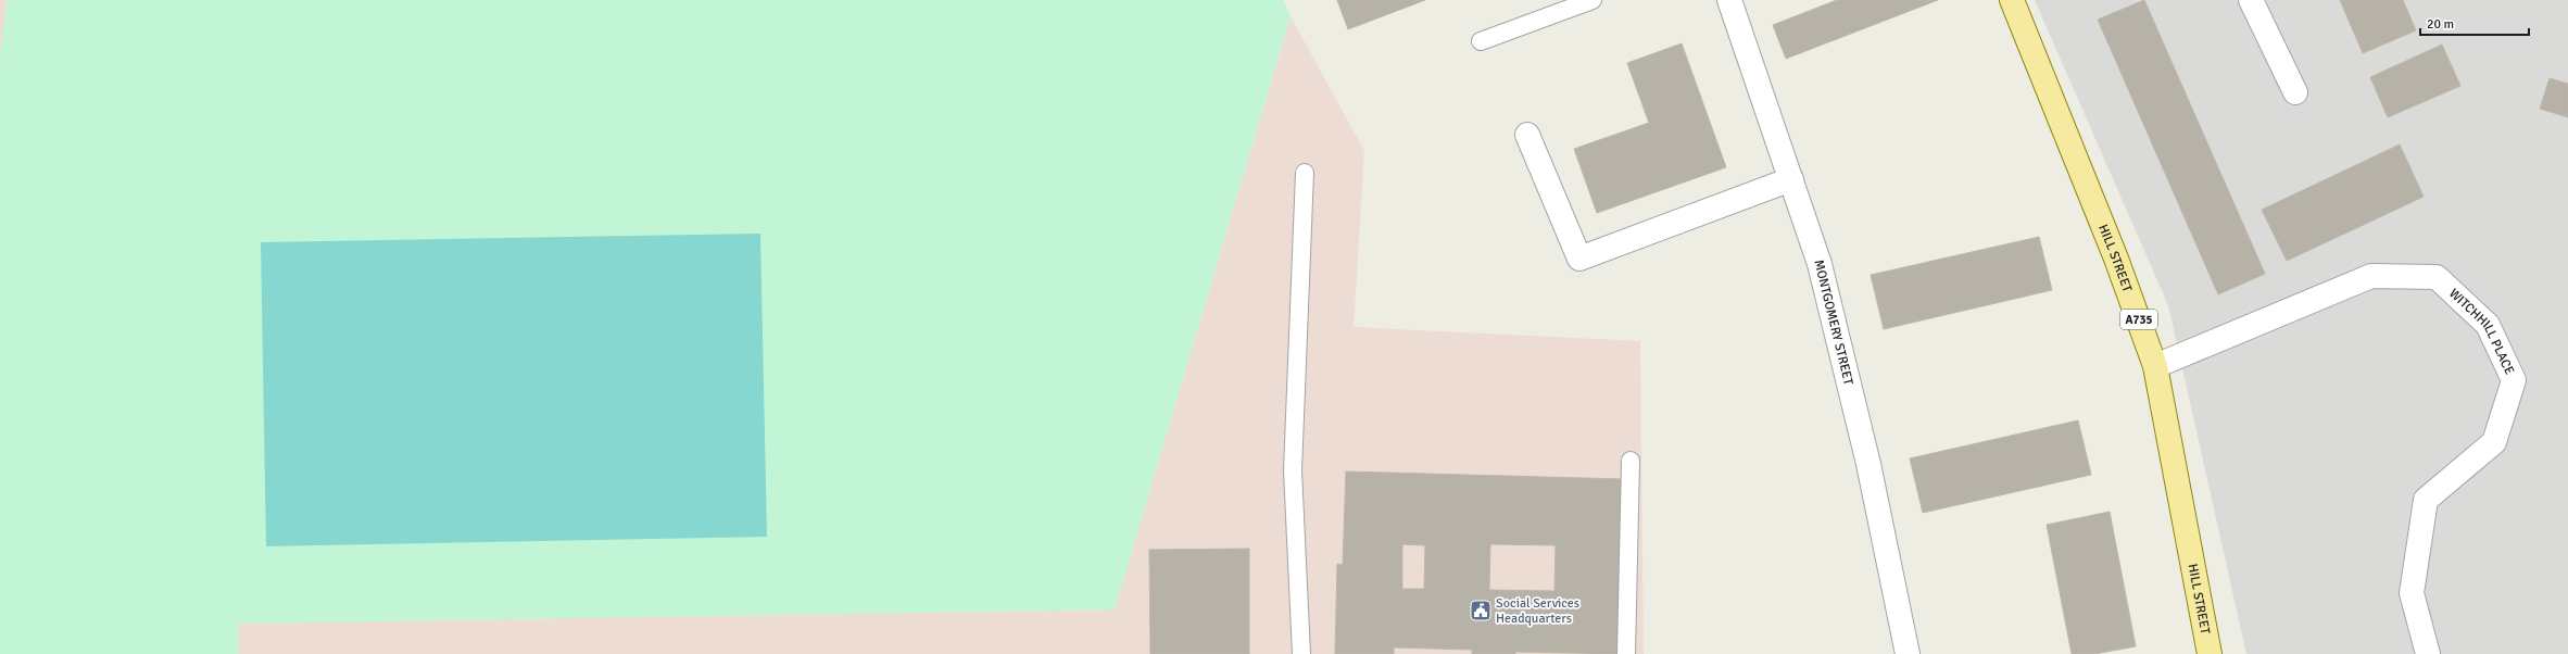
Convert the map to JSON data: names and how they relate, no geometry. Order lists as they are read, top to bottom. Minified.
{"streets":{"main road":["HILL STREET","A735"],"street":["MONTGOMERY STREET","WITCHHILL PLACE"]},"crossings":[["HILL STREET","WITCHHILL PLACE"]],"places":{"public building":["Social Services Headquarters"]},"scale_bar":"20 m"}
